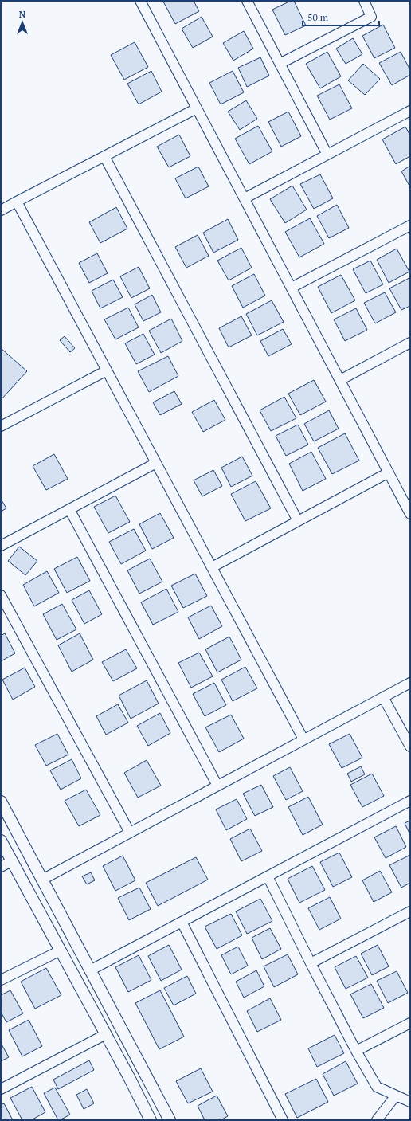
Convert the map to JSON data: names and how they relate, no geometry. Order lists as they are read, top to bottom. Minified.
{"scale_bar":"50 m","north":"top"}
